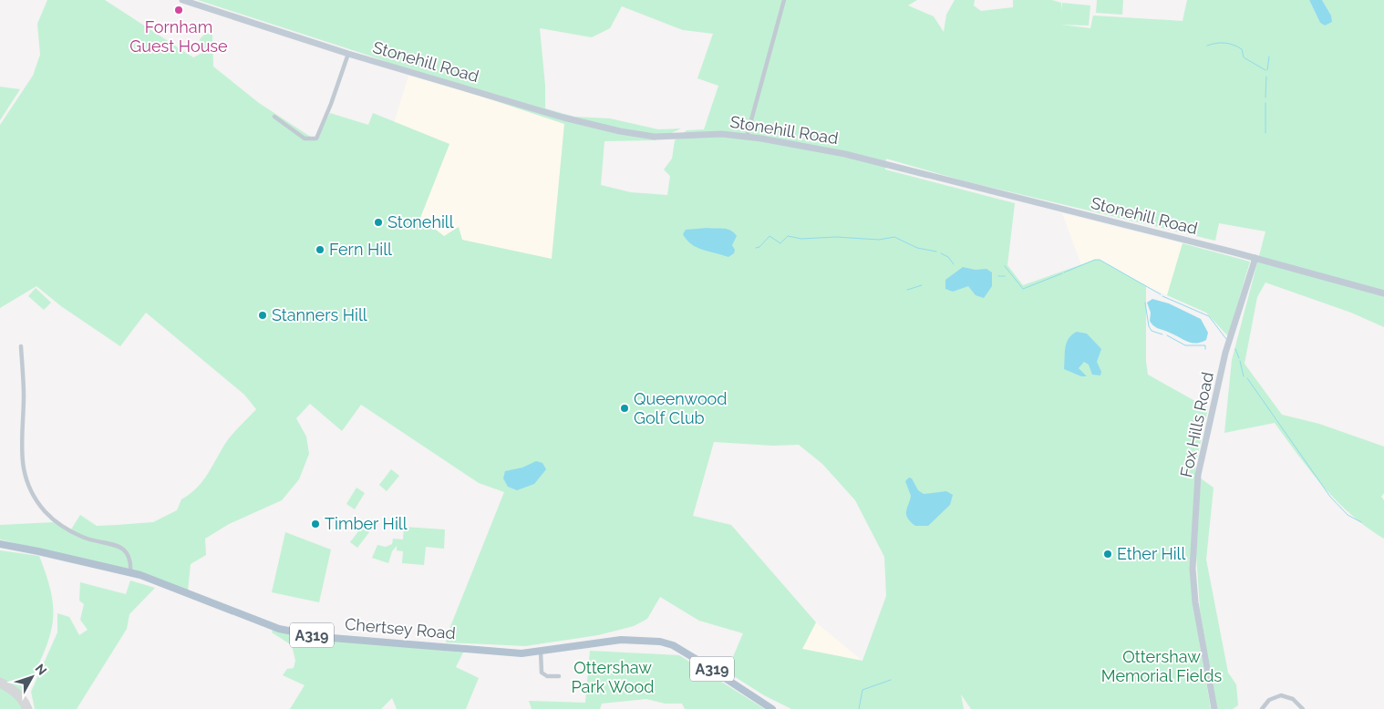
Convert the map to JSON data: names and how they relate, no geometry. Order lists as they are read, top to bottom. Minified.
{"streets":{"main road":["Chertsey Road","A319"],"street":["Stonehill Road","Fox Hills Road"]},"crossings":[["Stonehill Road","Fox Hills Road"]],"parks":["Ottershaw Memorial Fields","Ottershaw Park Wood"],"places":["Fornham Guest House","Stonehill","Fern Hill","Stanners Hill","Queenwood Golf Club","Timber Hill","Ether Hill"],"north":"top right"}
